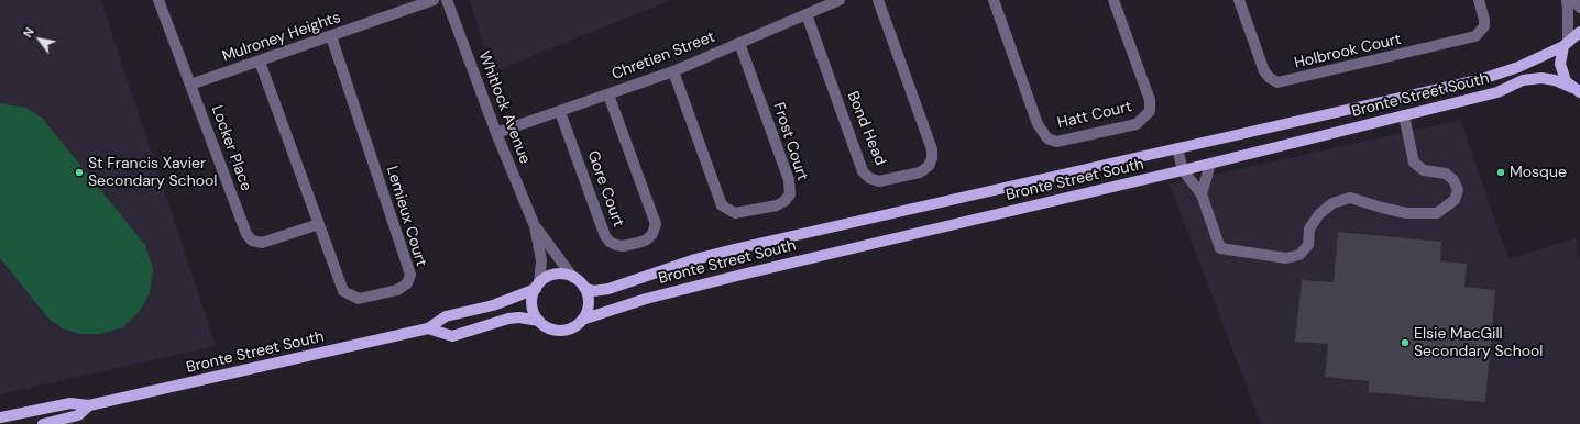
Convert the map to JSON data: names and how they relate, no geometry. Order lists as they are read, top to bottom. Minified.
{"streets":{"main road":["Bronte Street South"],"street":["Mulroney Heights","Holbrook Court","Chretien Street","Whitlock Avenue","Hatt Court","Bond Head","Frost Court","Locker Place","Gore Court","Lemieux Court"]},"crossings":[["Mulroney Heights","Locker Place"],["Mulroney Heights","Lemieux Court"],["Chretien Street","Whitlock Avenue"],["Chretien Street","Bond Head"],["Chretien Street","Frost Court"],["Chretien Street","Gore Court"],["Bronte Street South","Whitlock Avenue"],["Locker Place","Lemieux Court"]],"places":["St Francis Xavier Secondary School","Mosque","Elsie MacGill Secondary School"],"north":"top left"}
